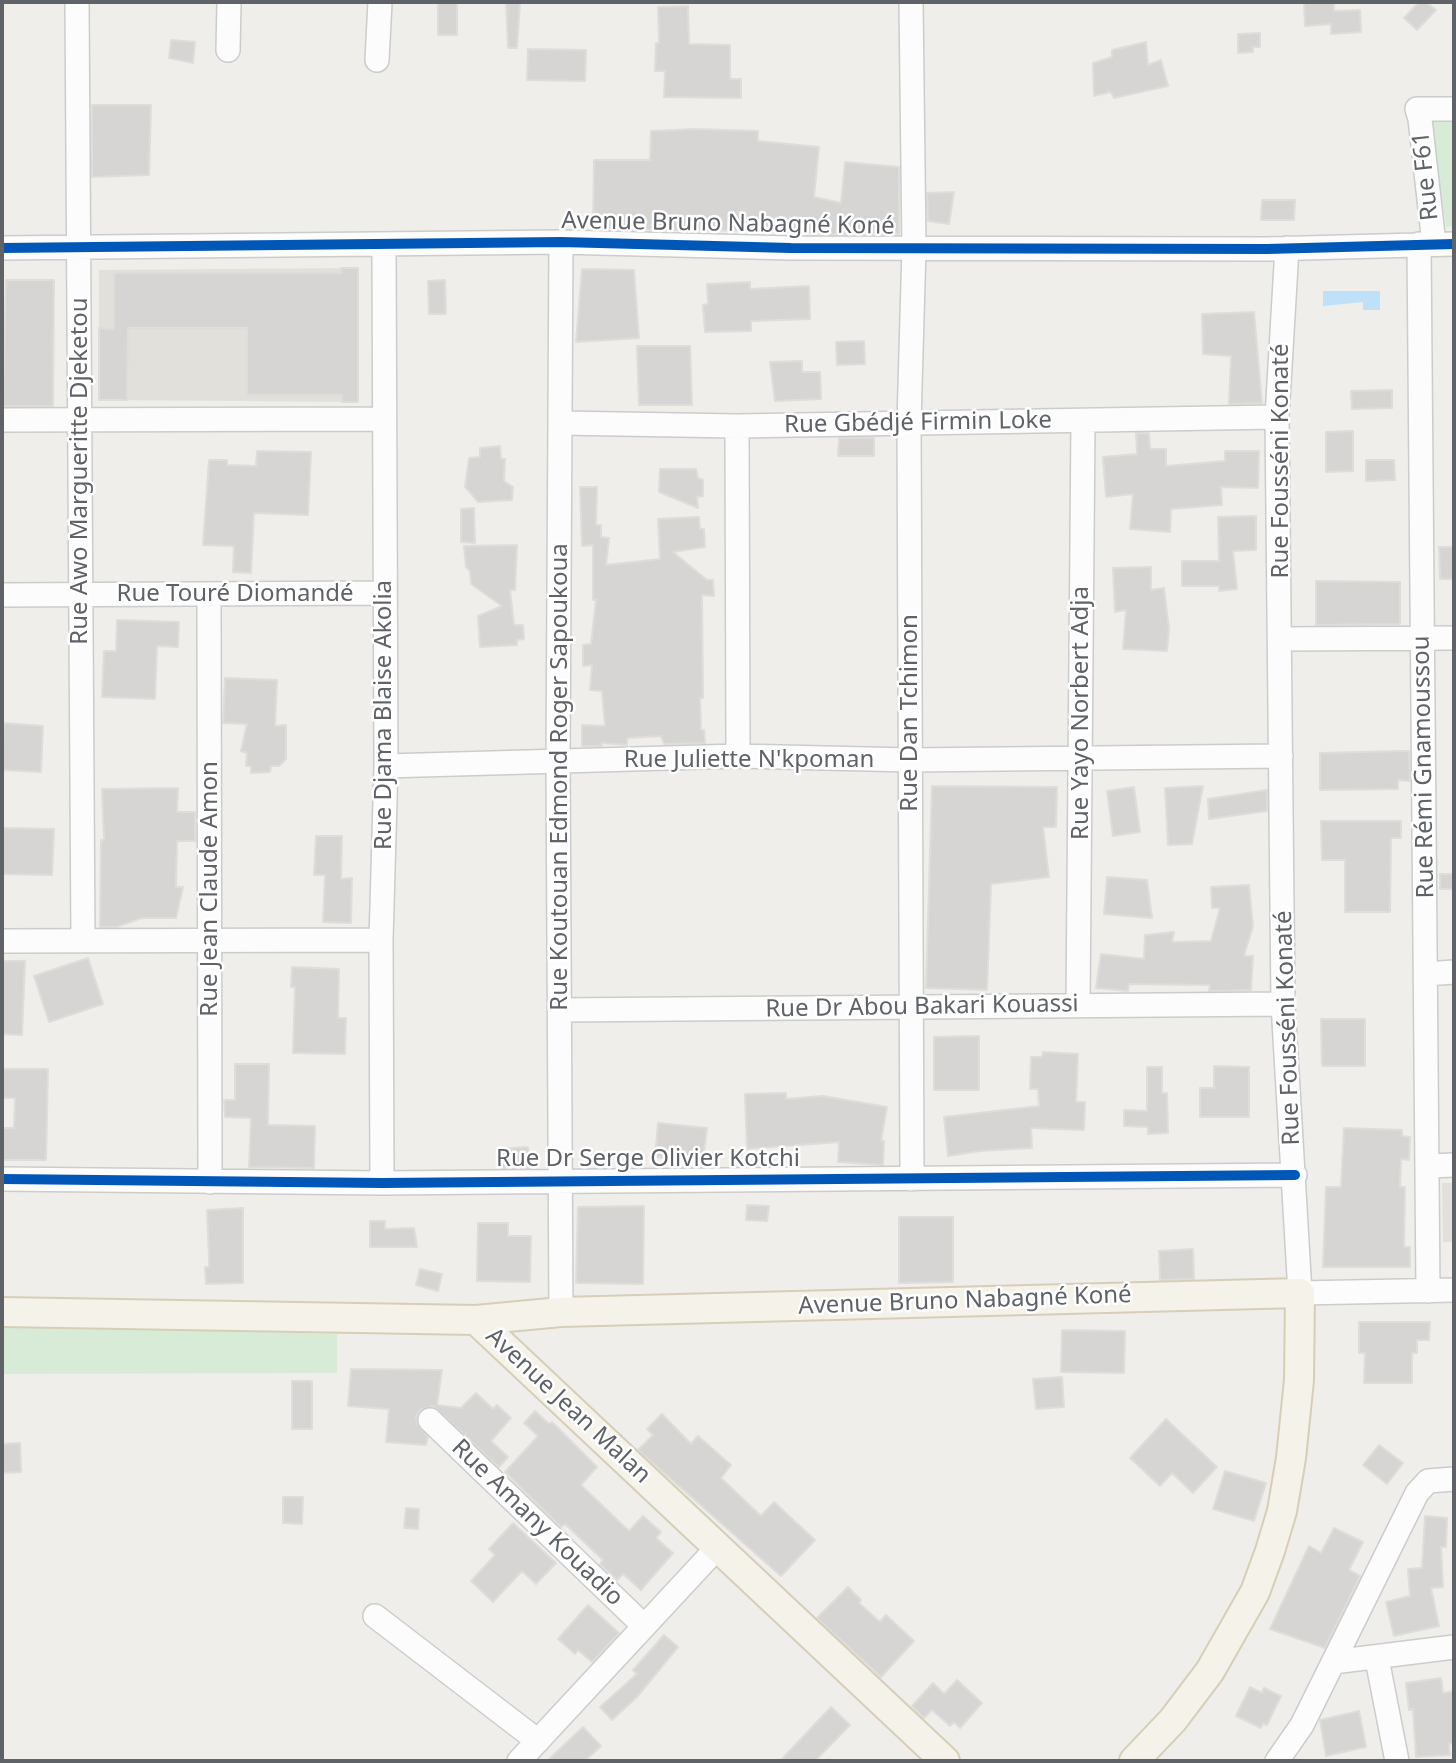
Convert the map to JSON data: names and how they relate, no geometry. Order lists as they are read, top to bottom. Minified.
{"streets":{"main road":["Avenue Bruno Nabagné Koné","Rue Fousséni Konaté","Avenue Jean Malan"],"street":["Rue F61","Rue Gbédjé Firmin Loke","Rue Awo Margueritte Djeketou","Rue Touré Diomandé","Rue Dan Tchimon","Rue Yayo Norbert Adja","Rue Djama Blaise Akolia","Rue Juliette N'kpoman","Rue Rémi Gnamoussou","Rue Koutouan Edmond Roger Sapoukoua","Rue Jean Claude Amon","Rue Dr Abou Bakari Kouassi","Rue Dr Serge Olivier Kotchi","Rue Amany Kouadio"]},"crossings":[["Rue F61","Avenue Bruno Nabagné Koné"],["Rue F61","Rue Rémi Gnamoussou"],["Avenue Bruno Nabagné Koné","Rue Fousséni Konaté"],["Avenue Bruno Nabagné Koné","Rue Awo Margueritte Djeketou"],["Avenue Bruno Nabagné Koné","Rue Dan Tchimon"],["Avenue Bruno Nabagné Koné","Rue Djama Blaise Akolia"],["Avenue Bruno Nabagné Koné","Rue Rémi Gnamoussou"],["Avenue Bruno Nabagné Koné","Rue Koutouan Edmond Roger Sapoukoua"],["Avenue Bruno Nabagné Koné","Avenue Jean Malan"],["Rue Gbédjé Firmin Loke","Rue Fousséni Konaté"],["Rue Gbédjé Firmin Loke","Rue Dan Tchimon"],["Rue Gbédjé Firmin Loke","Rue Yayo Norbert Adja"],["Rue Gbédjé Firmin Loke","Rue Koutouan Edmond Roger Sapoukoua"],["Rue Fousséni Konaté","Rue Juliette N'kpoman"],["Rue Fousséni Konaté","Rue Dr Abou Bakari Kouassi"],["Rue Fousséni Konaté","Rue Dr Serge Olivier Kotchi"],["Rue Awo Margueritte Djeketou","Rue Touré Diomandé"],["Rue Touré Diomandé","Rue Djama Blaise Akolia"],["Rue Touré Diomandé","Rue Jean Claude Amon"],["Rue Dan Tchimon","Rue Juliette N'kpoman"],["Rue Dan Tchimon","Rue Dr Abou Bakari Kouassi"],["Rue Dan Tchimon","Rue Dr Serge Olivier Kotchi"],["Rue Yayo Norbert Adja","Rue Juliette N'kpoman"],["Rue Yayo Norbert Adja","Rue Dr Abou Bakari Kouassi"],["Rue Djama Blaise Akolia","Rue Juliette N'kpoman"],["Rue Djama Blaise Akolia","Rue Dr Serge Olivier Kotchi"],["Rue Juliette N'kpoman","Rue Koutouan Edmond Roger Sapoukoua"],["Rue Koutouan Edmond Roger Sapoukoua","Rue Dr Abou Bakari Kouassi"],["Rue Koutouan Edmond Roger Sapoukoua","Rue Dr Serge Olivier Kotchi"],["Rue Jean Claude Amon","Rue Dr Serge Olivier Kotchi"]]}
